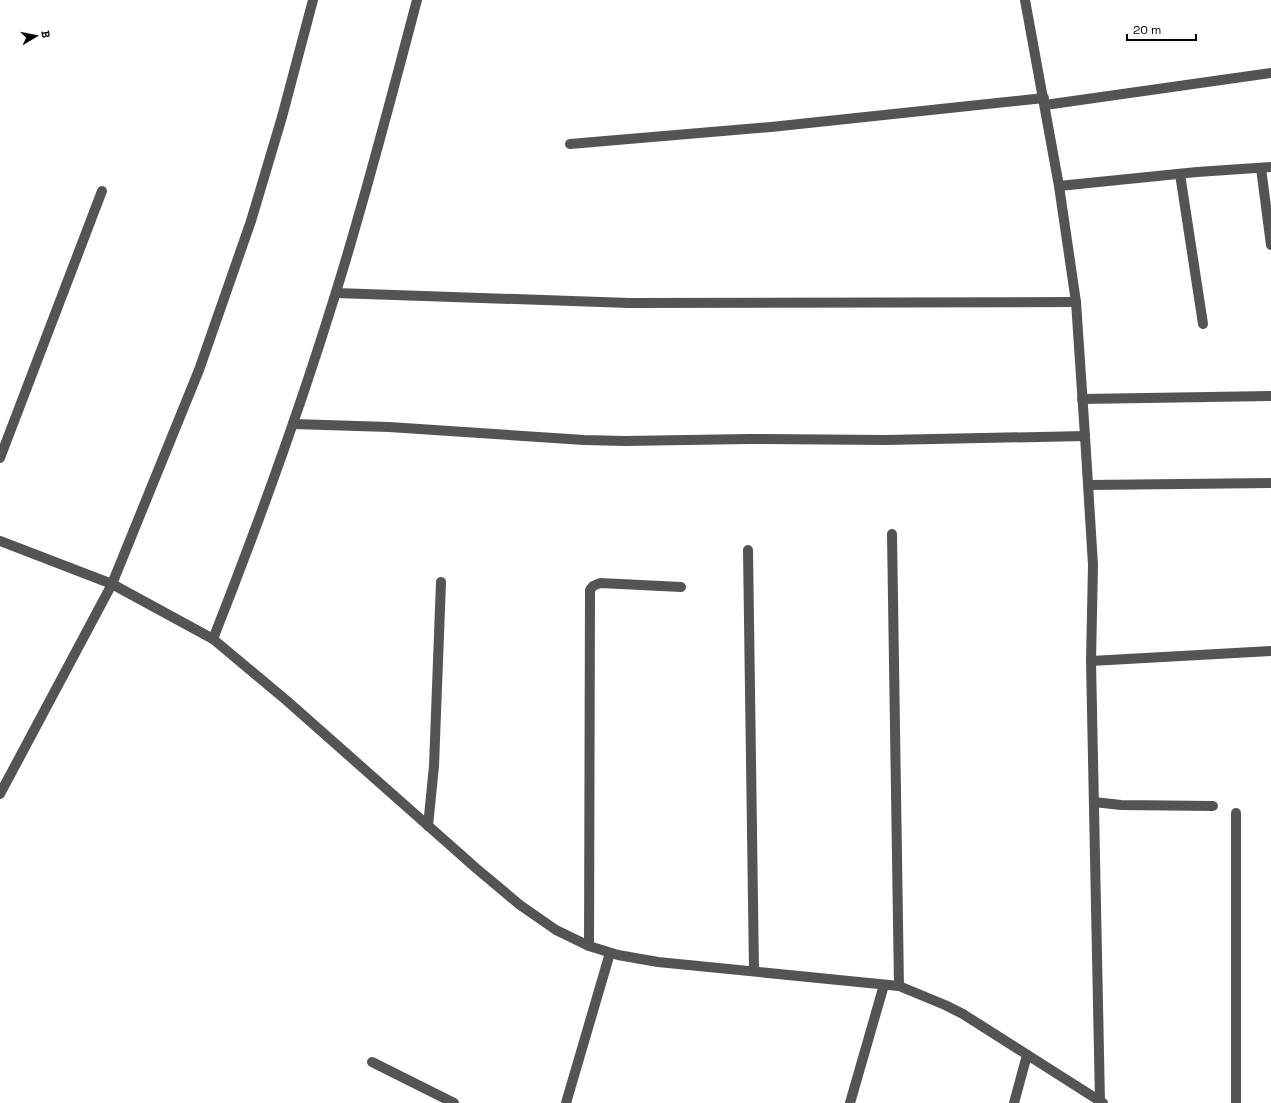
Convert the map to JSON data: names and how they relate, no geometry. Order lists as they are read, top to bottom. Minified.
{"scale_bar":"20 m","north":"right"}
